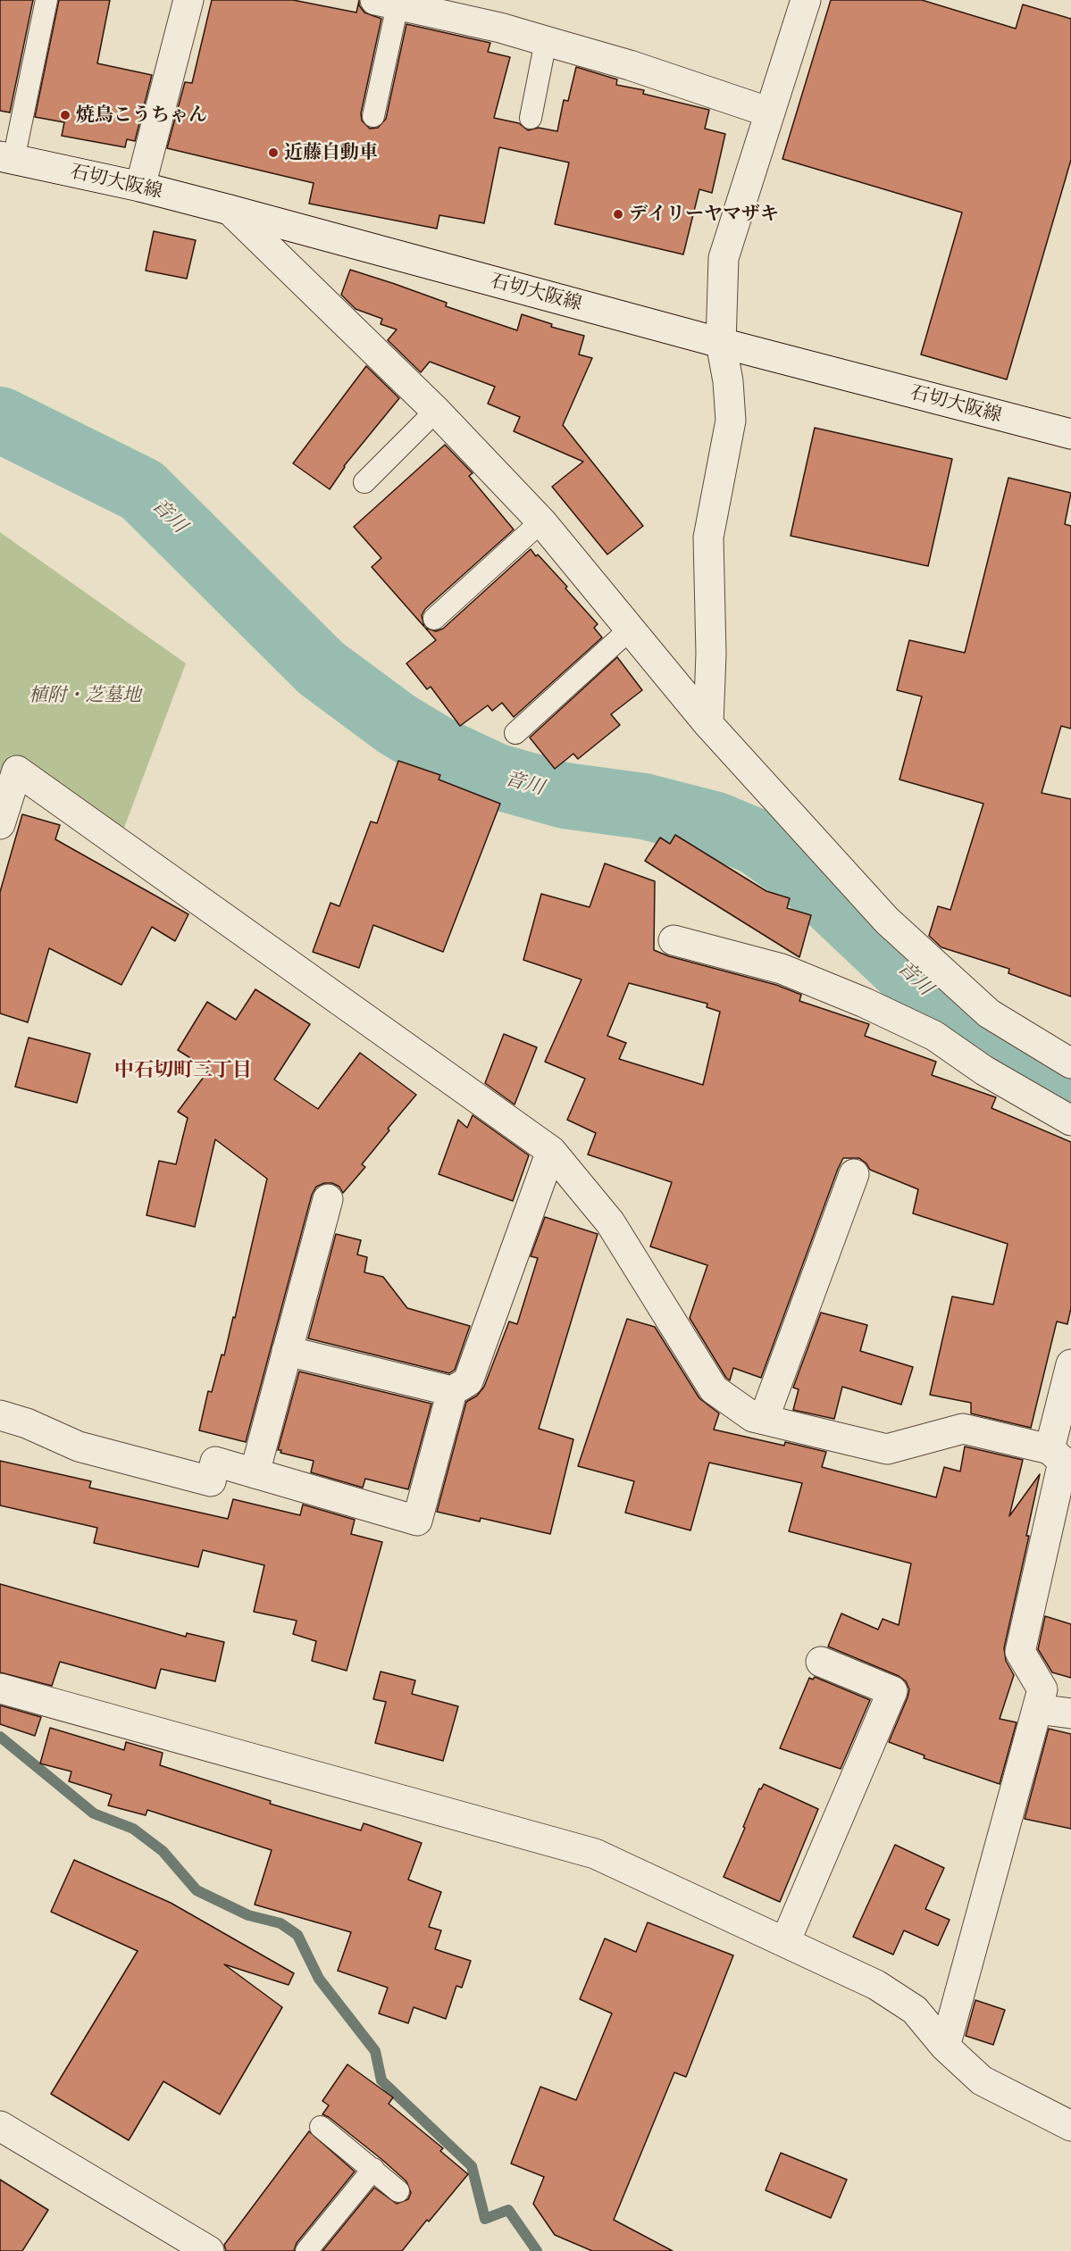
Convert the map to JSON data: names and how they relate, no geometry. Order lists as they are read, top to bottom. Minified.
{"streets":{"street":["石切大阪線"]},"districts":["中石切町三丁目"],"water":["音川"],"parks":["植附・芝墓地"],"places":["焼鳥こうちゃん","近藤自動車","デイリーヤマザキ"]}
